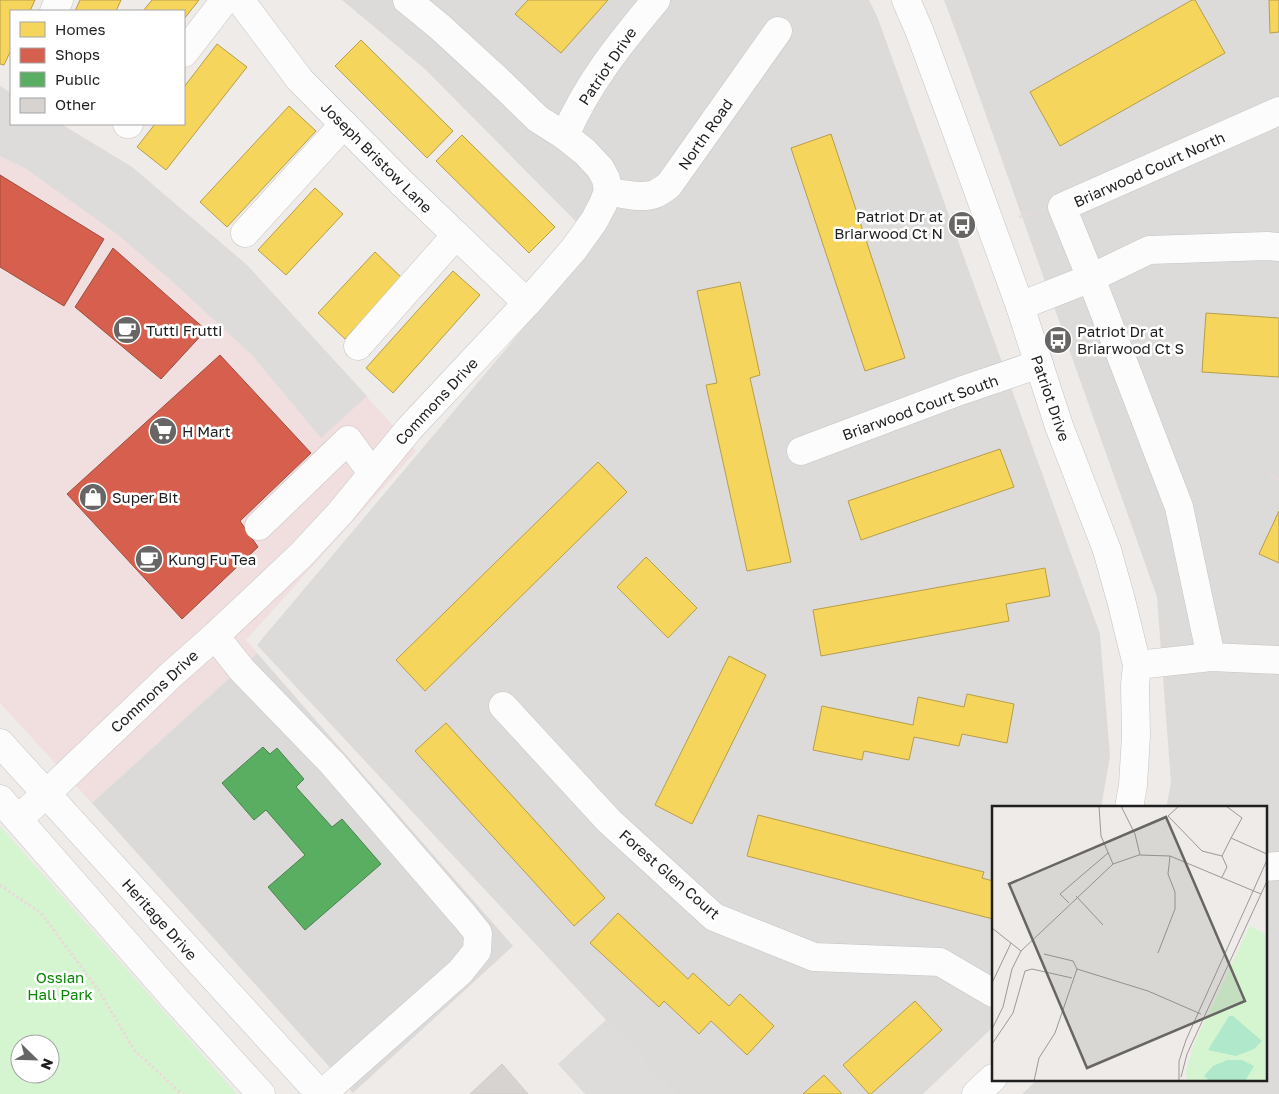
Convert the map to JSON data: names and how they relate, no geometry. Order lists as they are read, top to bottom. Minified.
{"streets":{"street":["Patriot Drive","North Road","Joseph Bristow Lane","Briarwood Court North","Commons Drive","Briarwood Court South","Forest Glen Court","Heritage Drive"]},"crossings":[["Patriot Drive","Briarwood Court South"],["North Road","Commons Drive"],["Joseph Bristow Lane","Commons Drive"],["Commons Drive","Heritage Drive"]],"parks":["Ossian Hall Park"],"places":{"bus stop":["Patriot Dr at Briarwood Ct N","Patriot Dr at Briarwood Ct S"],"cafe":["Tutti Frutti","Kung Fu Tea"],"supermarket":["H Mart"],"shop":["Super Bit"]},"legend":["Homes","Shops","Public","Other"],"north":"bottom right"}
